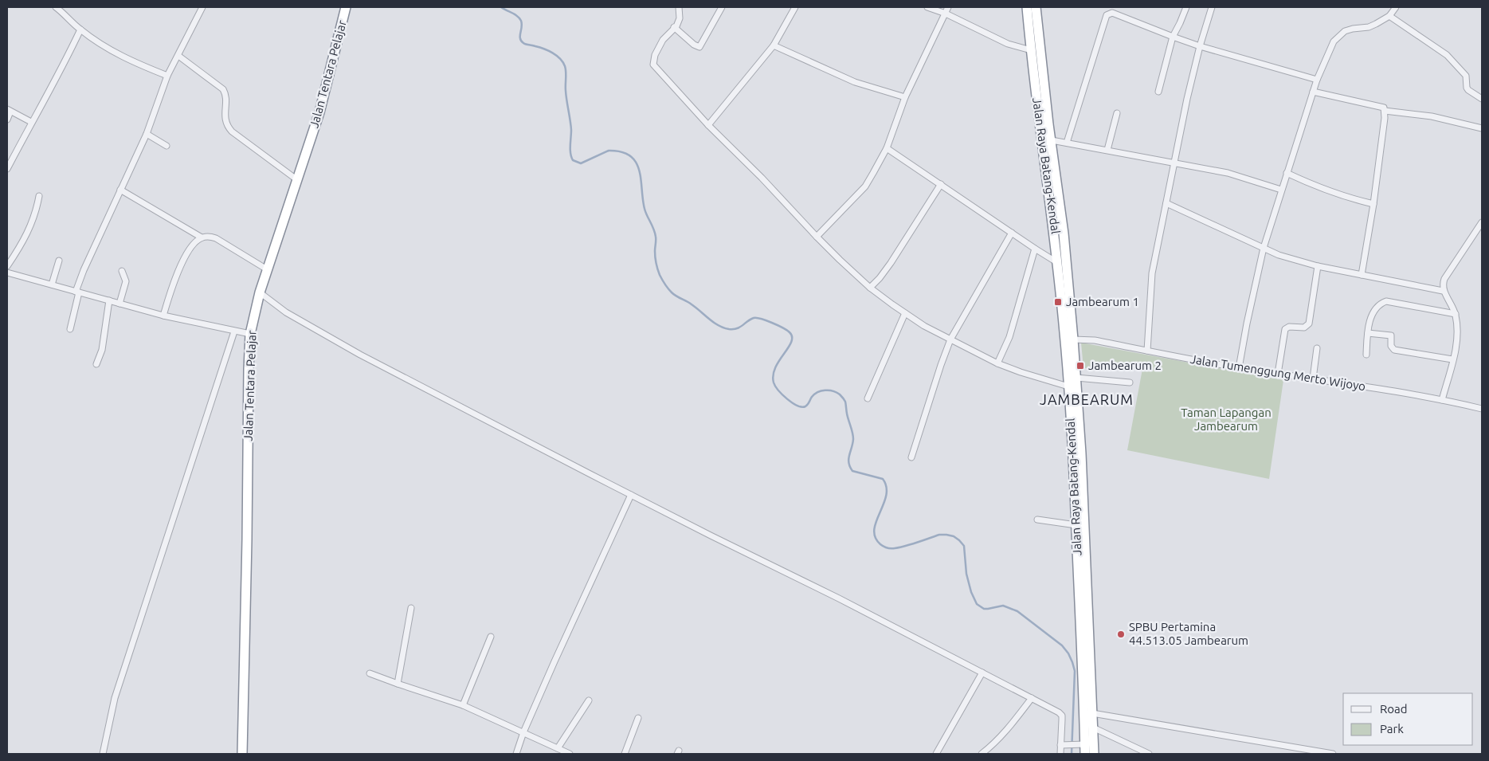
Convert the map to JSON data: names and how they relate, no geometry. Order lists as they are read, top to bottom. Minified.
{"streets":{"highway":["Jalan Tentara Pelajar","Jalan Raya Batang-Kendal"],"street":["Jalan Tumenggung Merto Wijoyo"]},"crossings":[["Jalan Raya Batang-Kendal","Jalan Tumenggung Merto Wijoyo"]],"districts":["JAMBEARUM"],"parks":["Taman Lapangan Jambearum"],"places":{"transit":["Jambearum 1","Jambearum 2"],"other":["SPBU Pertamina 44.513.05 Jambearum"]},"legend":["Road","Park"]}
